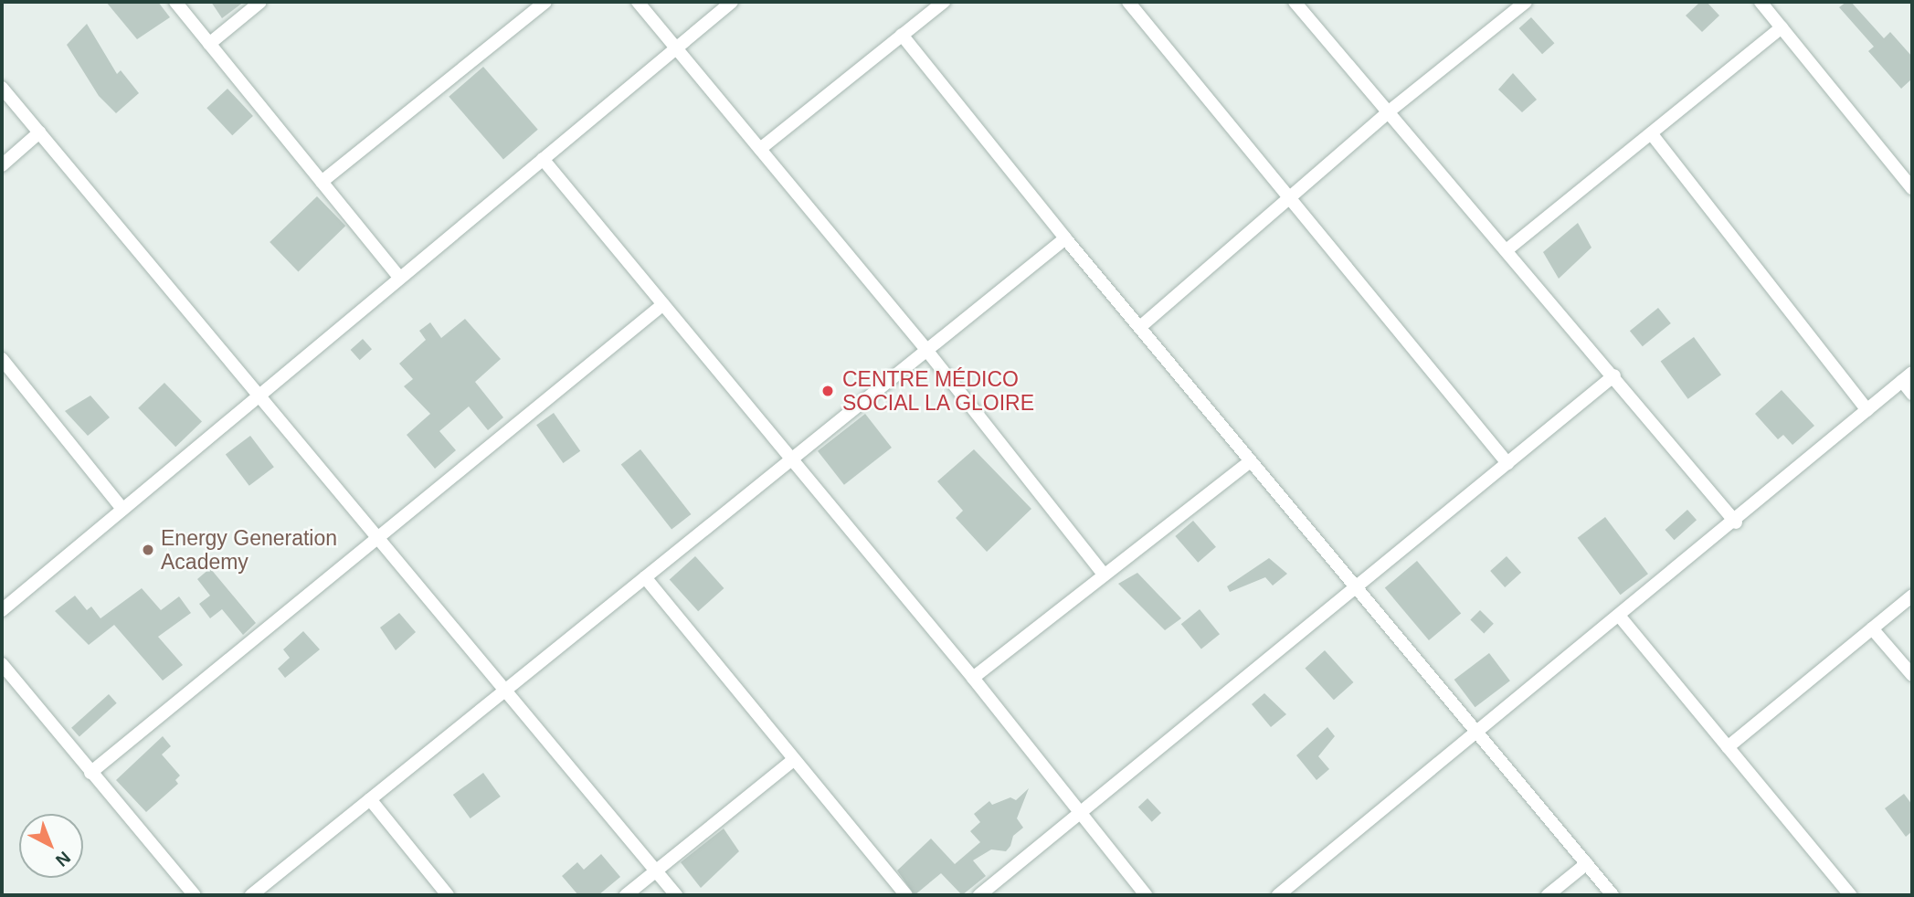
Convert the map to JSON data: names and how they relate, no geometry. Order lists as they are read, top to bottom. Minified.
{"places":["CENTRE MÉDICO SOCIAL LA GLOIRE","Energy Generation Academy"],"north":"bottom right"}
